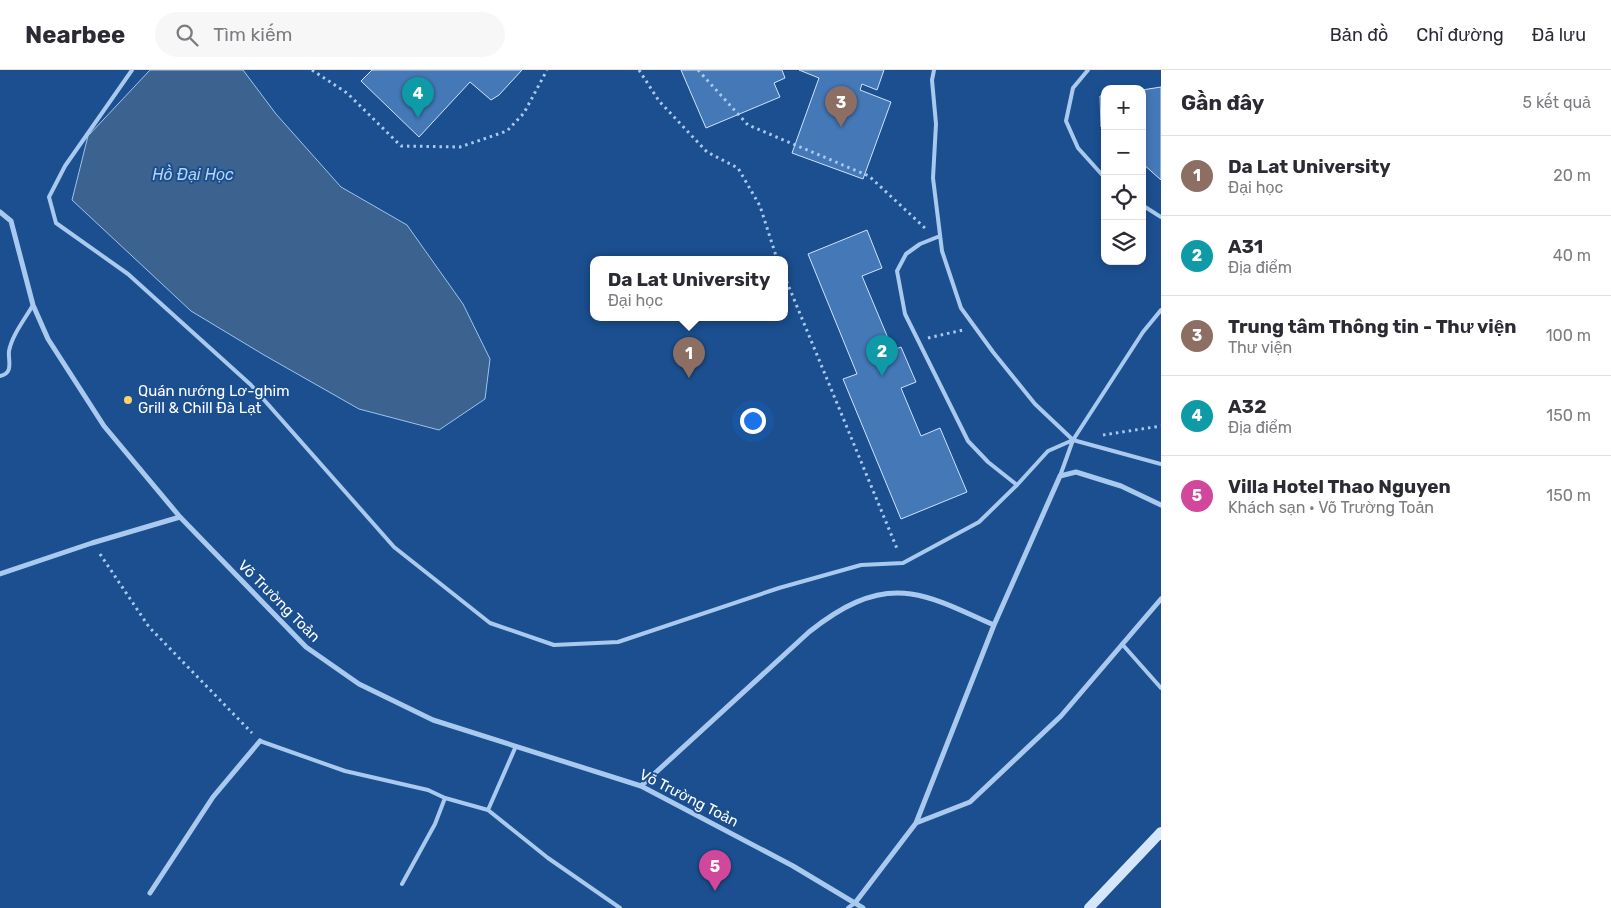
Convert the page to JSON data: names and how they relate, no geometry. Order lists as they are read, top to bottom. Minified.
{"streets":{"street":["Võ Trường Toản"]},"water":["Hồ Đại Học"],"places":["Quán nướng Lơ-ghim Grill & Chill Đà Lạt"],"page":{"header":"Nearbee","search":"Tìm kiếm","nav":["Bản đồ","Chỉ đường","Đã lưu"],"heading":["Gần đây","5 kết quả"],"pins":["4","3","2","1","5"],"map_buttons":["+","−"],"list":[{"mark":"1","name":"Da Lat University","note":"Đại học","value":"20 m"},{"mark":"2","name":"A31","note":"Địa điểm","value":"40 m"},{"mark":"3","name":"Trung tâm Thông tin - Thư viện","note":"Thư viện","value":"100 m"},{"mark":"4","name":"A32","note":"Địa điểm","value":"150 m"},{"mark":"5","name":"Villa Hotel Thao Nguyen","note":"Khách sạn · Võ Trường Toản","value":"150 m"}],"popup":["Da Lat University","Đại học"]}}
